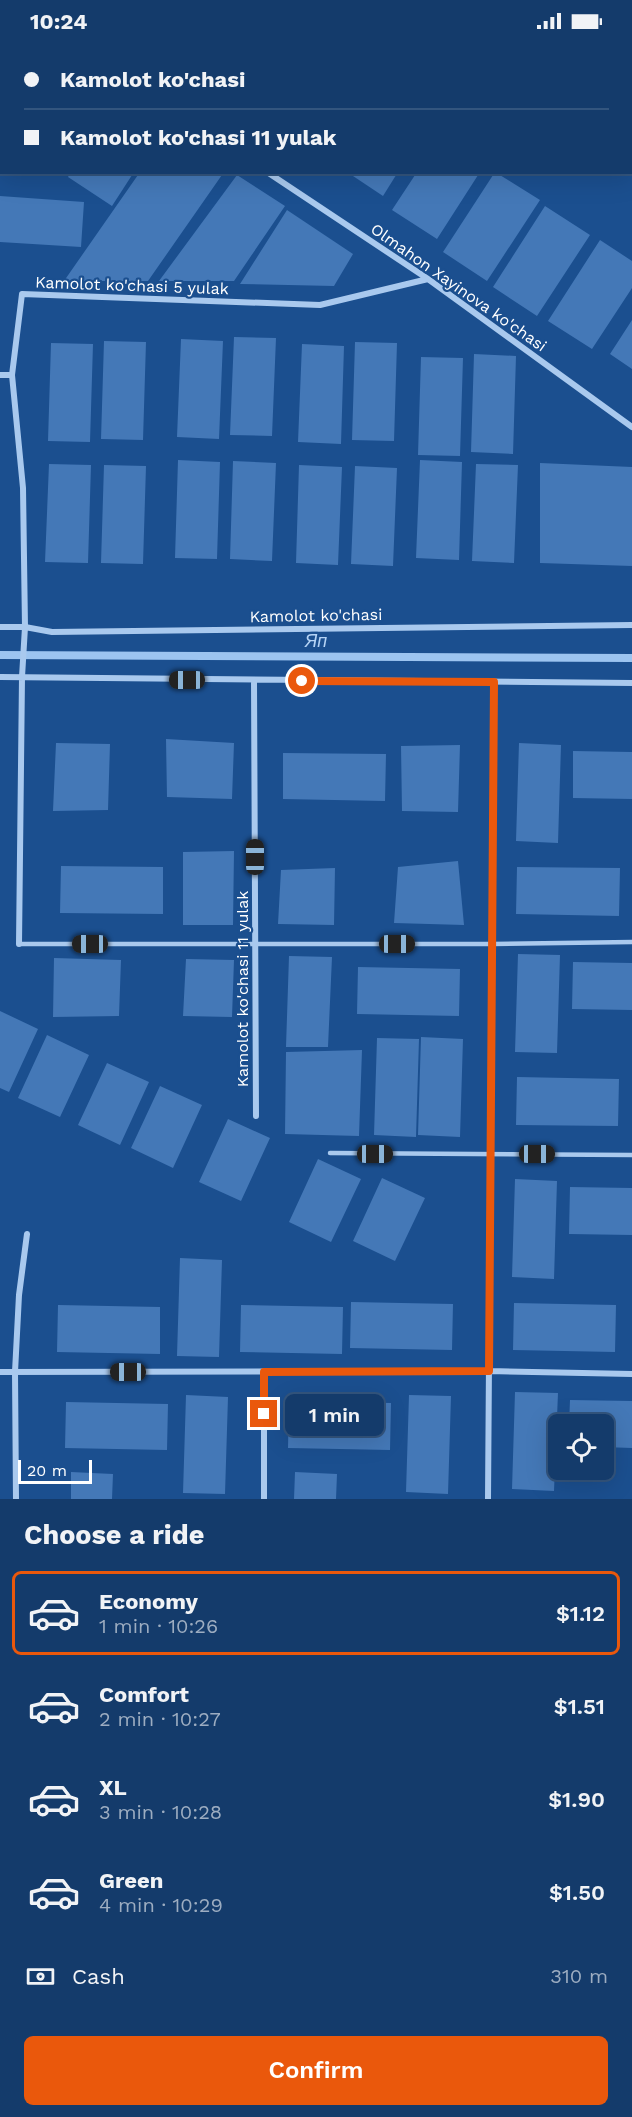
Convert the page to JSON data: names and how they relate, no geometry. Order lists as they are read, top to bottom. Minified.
{"streets":{"street":["Kamolot ko'chasi 5 yulak","Olmahon Xayinova ko'chasi","Kamolot ko'chasi","Kamolot ko'chasi 11 yulak"]},"crossings":[["Kamolot ko'chasi 5 yulak","Olmahon Xayinova ko'chasi"],["Kamolot ko'chasi 5 yulak","Kamolot ko'chasi"]],"water":["Яп"],"scale_bar":"20 m","page":{"status":"10:24","banner":["Kamolot ko'chasi","Kamolot ko'chasi 11 yulak"],"bubble":"1 min","scale":"20 m","heading":"Choose a ride","list":[{"name":"Economy","note":"1 min · 10:26","value":"$1.12"},{"name":"Comfort","note":"2 min · 10:27","value":"$1.51"},{"name":"XL","note":"3 min · 10:28","value":"$1.90"},{"name":"Green","note":"4 min · 10:29","value":"$1.50"}],"pay":["Cash","310 m"],"buttons":"Confirm"}}
